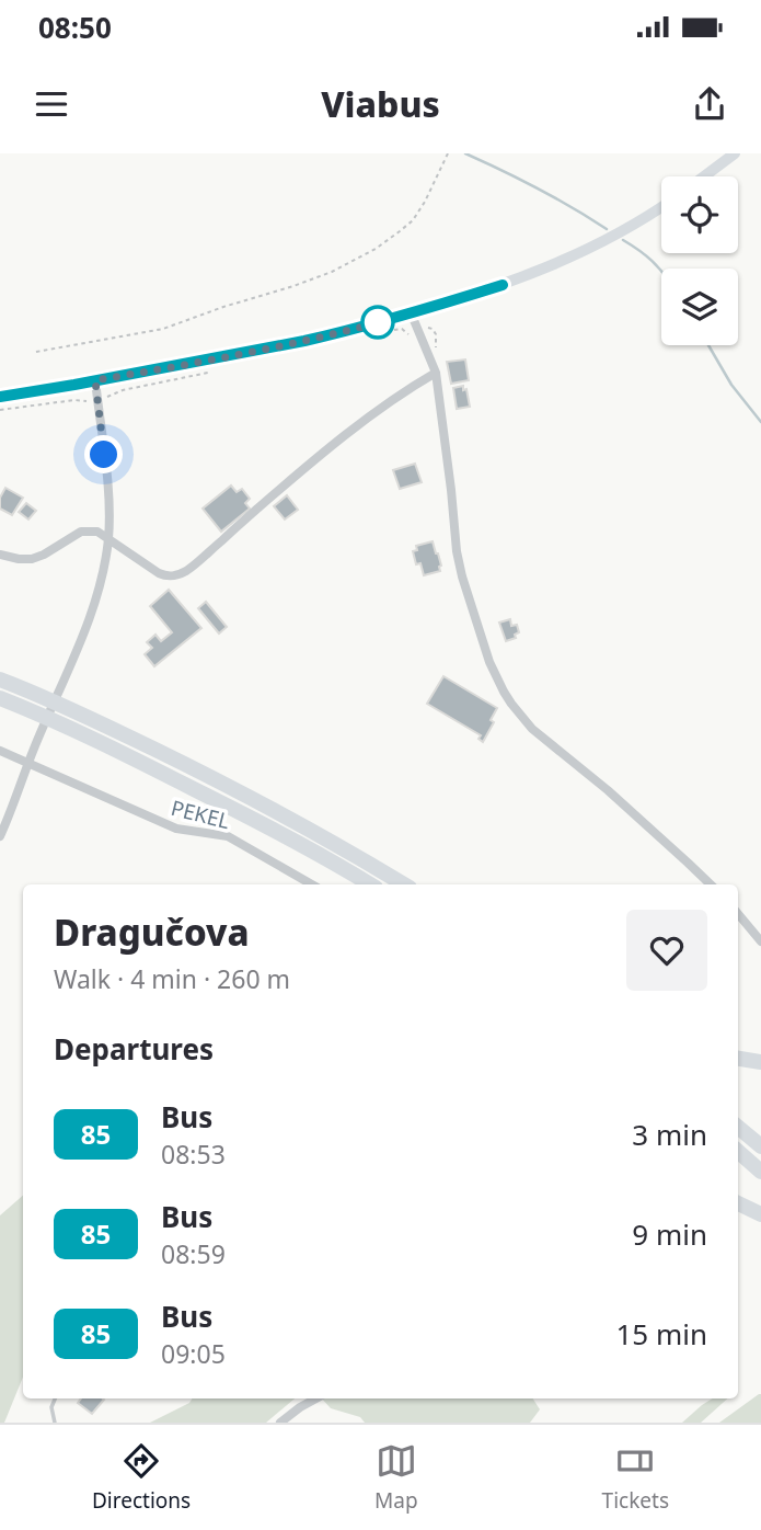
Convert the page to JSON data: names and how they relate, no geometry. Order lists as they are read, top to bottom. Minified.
{"streets":{"street":["PEKEL"]},"lines":["bus line 85"],"page":{"status":"08:50","header":"Viabus","heading":[["Dragučova","Walk · 4 min · 260 m"],"Departures"],"list":[{"mark":"85","name":"Bus","note":"08:53","value":"3 min"},{"mark":"85","name":"Bus","note":"08:59","value":"9 min"},{"mark":"85","name":"Bus","note":"09:05","value":"15 min"}],"tabs":["Directions","Map","Tickets"]}}
